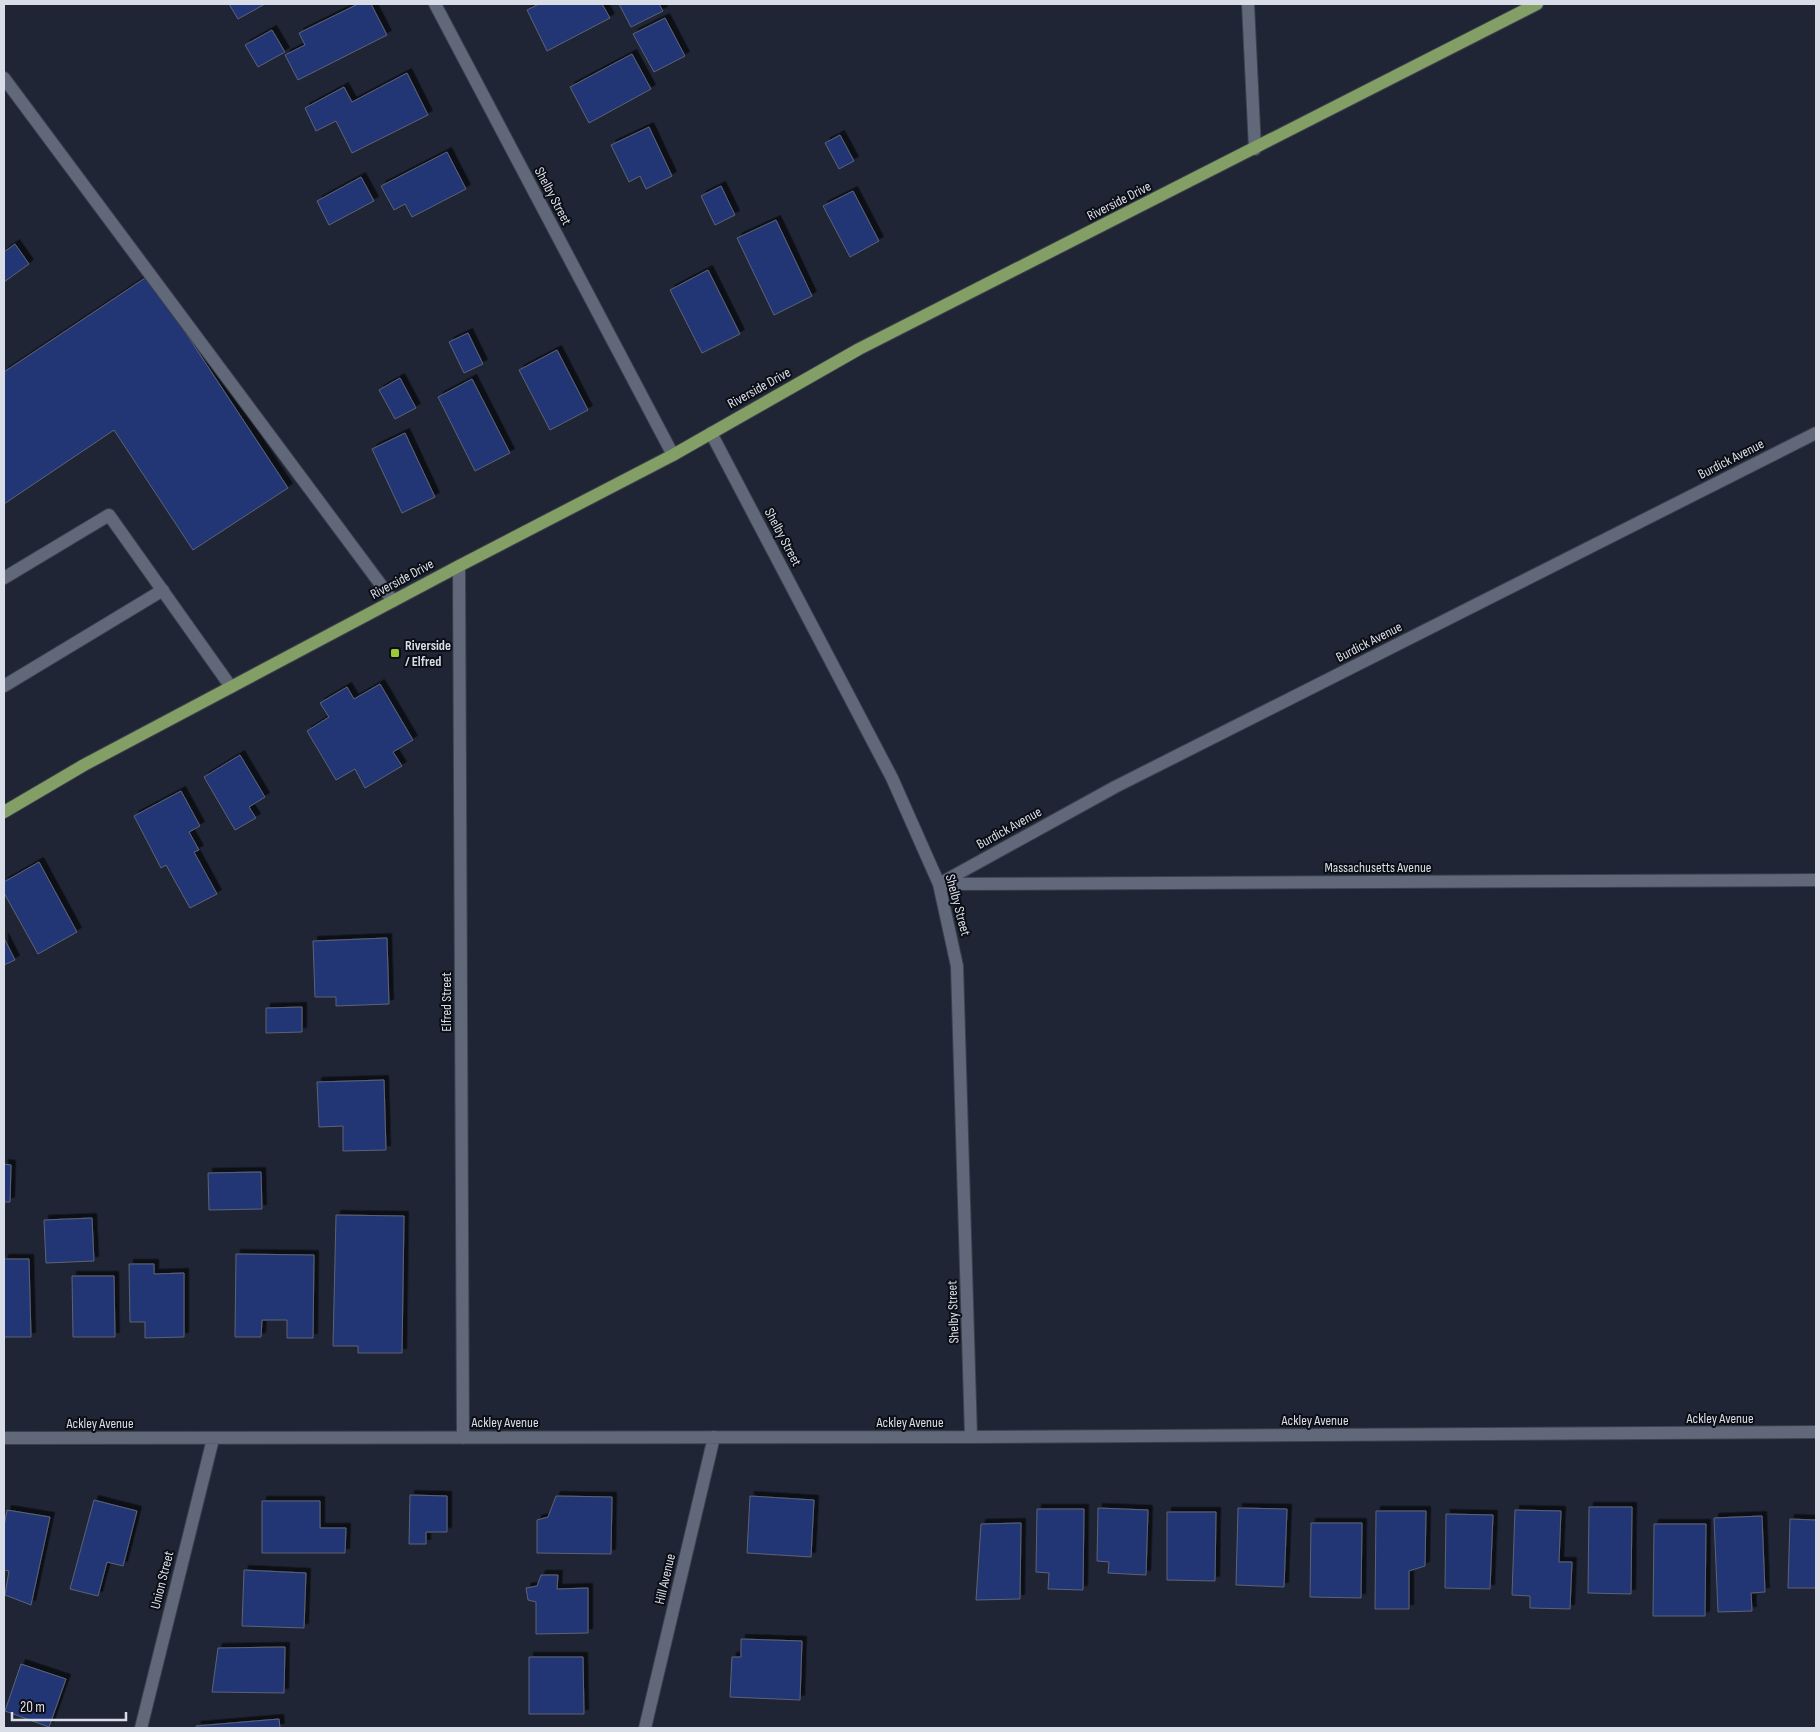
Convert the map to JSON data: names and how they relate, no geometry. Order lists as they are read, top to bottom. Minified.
{"streets":{"main road":["Riverside Drive"],"street":["Shelby Street","Burdick Avenue","Massachusetts Avenue","Elfred Street","Ackley Avenue","Hill Avenue","Union Street"]},"crossings":[["Shelby Street","Riverside Drive"],["Shelby Street","Burdick Avenue"],["Shelby Street","Massachusetts Avenue"],["Shelby Street","Ackley Avenue"],["Riverside Drive","Elfred Street"],["Burdick Avenue","Massachusetts Avenue"],["Elfred Street","Ackley Avenue"],["Ackley Avenue","Hill Avenue"],["Ackley Avenue","Union Street"]],"places":{"transit":["Riverside / Elfred"]},"scale_bar":"20 m"}
